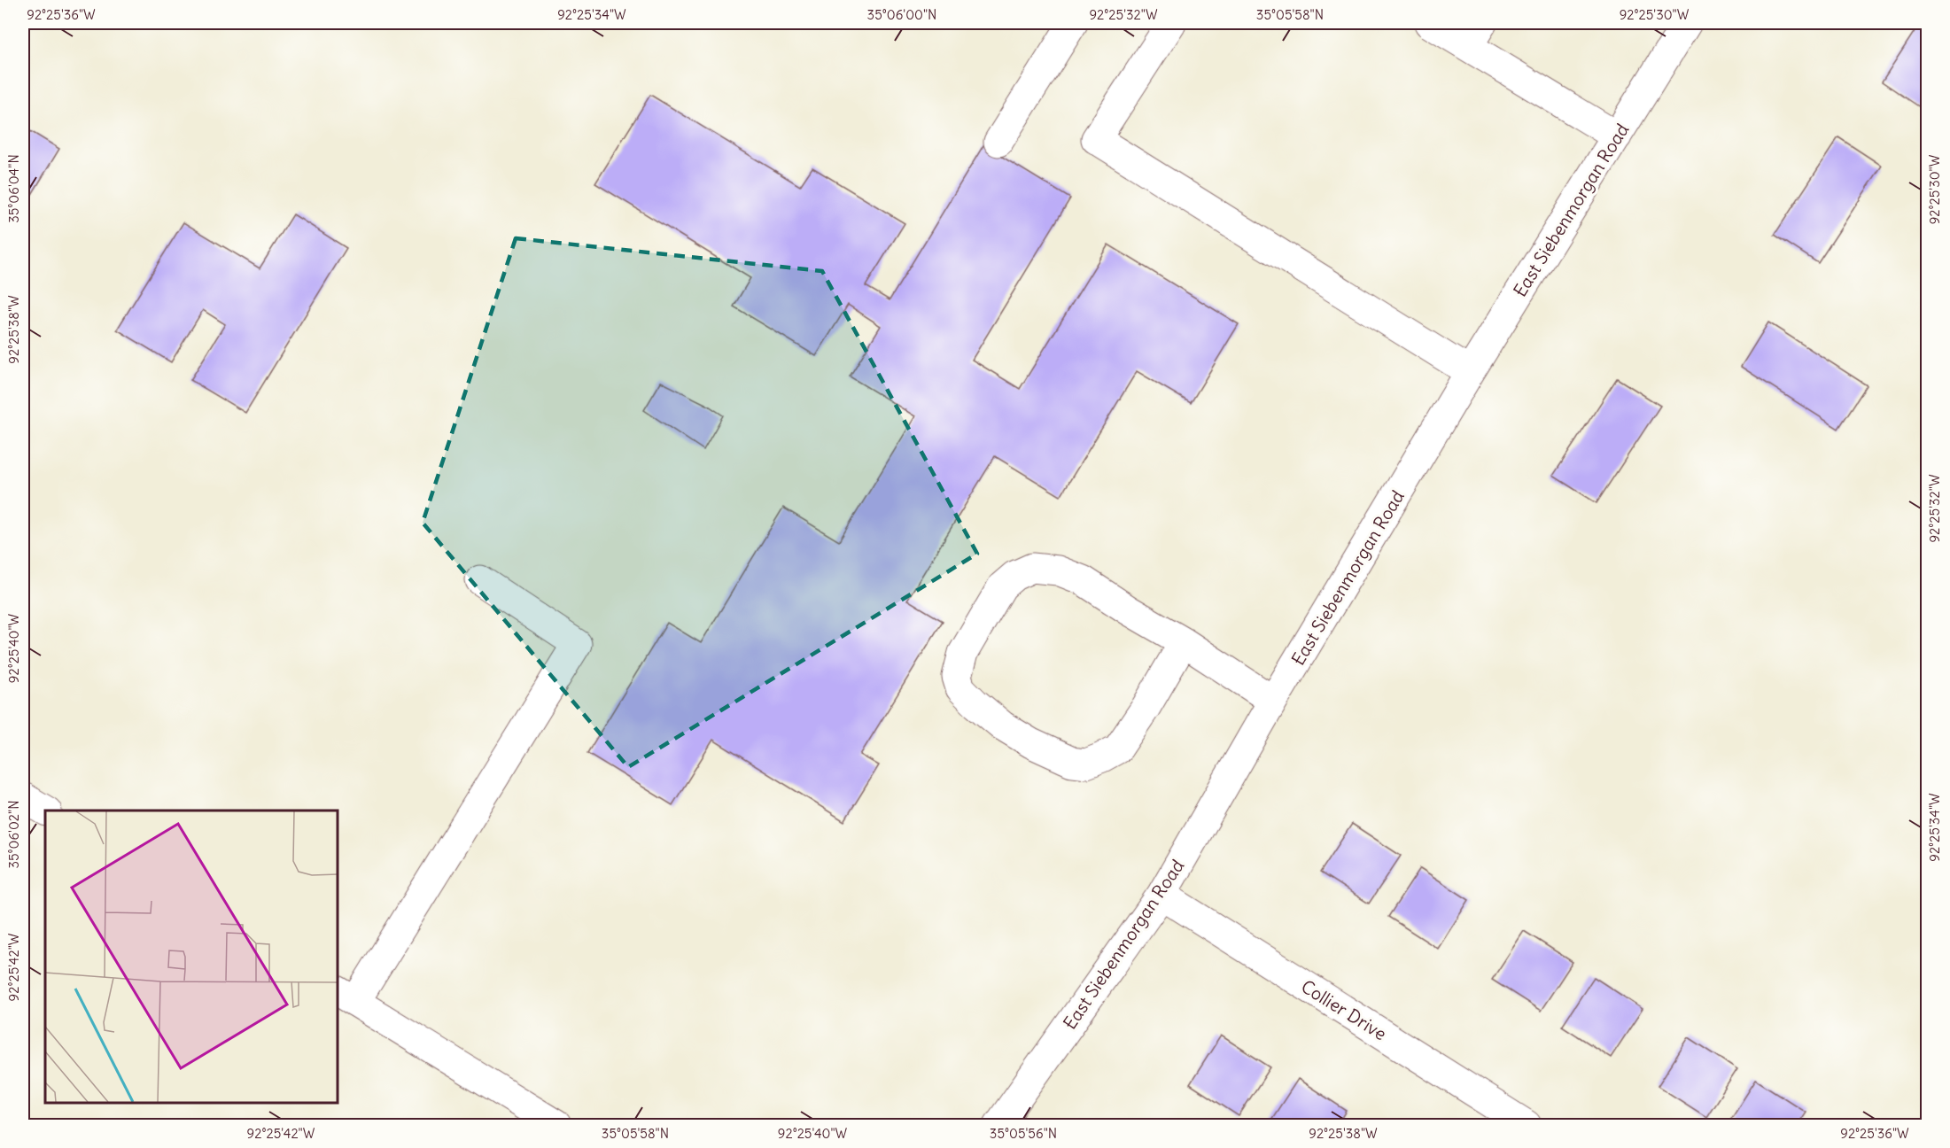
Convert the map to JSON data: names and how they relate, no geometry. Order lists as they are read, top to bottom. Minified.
{"streets":{"street":["East Siebenmorgan Road","Collier Drive"]},"crossings":[["East Siebenmorgan Road","Collier Drive"]],"coordinates":["92°25'36\"W","92°25'34\"W","35°06'00\"N","92°25'32\"W","35°05'58\"N","92°25'30\"W","35°06'04\"N","92°25'38\"W","92°25'40\"W","35°06'02\"N","92°25'42\"W","35°05'56\"N"]}
